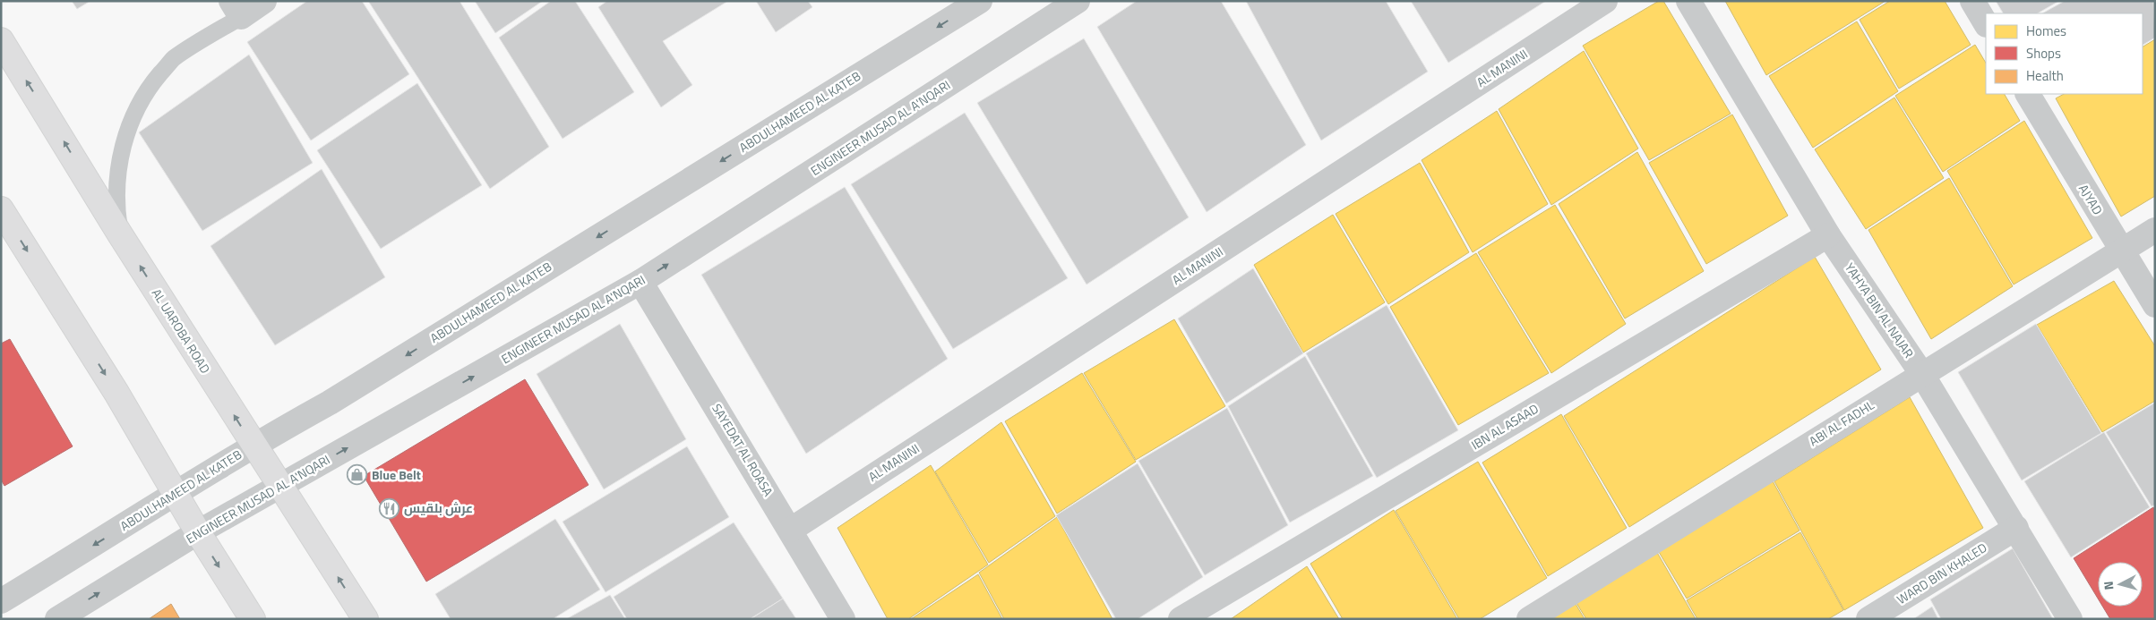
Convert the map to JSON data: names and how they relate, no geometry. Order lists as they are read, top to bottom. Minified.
{"streets":{"main road":["AL UAROBA ROAD"],"street":["AL MANINI","ABDULHAMEED AL KATEB","ENGINEER MUSAD AL A'NQARI","AJYAD","YAHYA BIN AL NAJAR","ABI AL FADHL","IBN AL ASAAD","SAYEDAT AL ROASA","WARD BIN KHALED"]},"crossings":[["AL MANINI","SAYEDAT AL ROASA"],["ABDULHAMEED AL KATEB","AL UAROBA ROAD"],["ENGINEER MUSAD AL A'NQARI","AL UAROBA ROAD"],["ENGINEER MUSAD AL A'NQARI","SAYEDAT AL ROASA"],["AJYAD","ABI AL FADHL"],["YAHYA BIN AL NAJAR","ABI AL FADHL"],["YAHYA BIN AL NAJAR","IBN AL ASAAD"],["YAHYA BIN AL NAJAR","WARD BIN KHALED"]],"one_way":["ABDULHAMEED AL KATEB","ENGINEER MUSAD AL A'NQARI"],"places":{"shop":["Blue Belt"],"restaurant":["عرش بلقيس"]},"legend":["Homes","Shops","Health"],"north":"left"}
